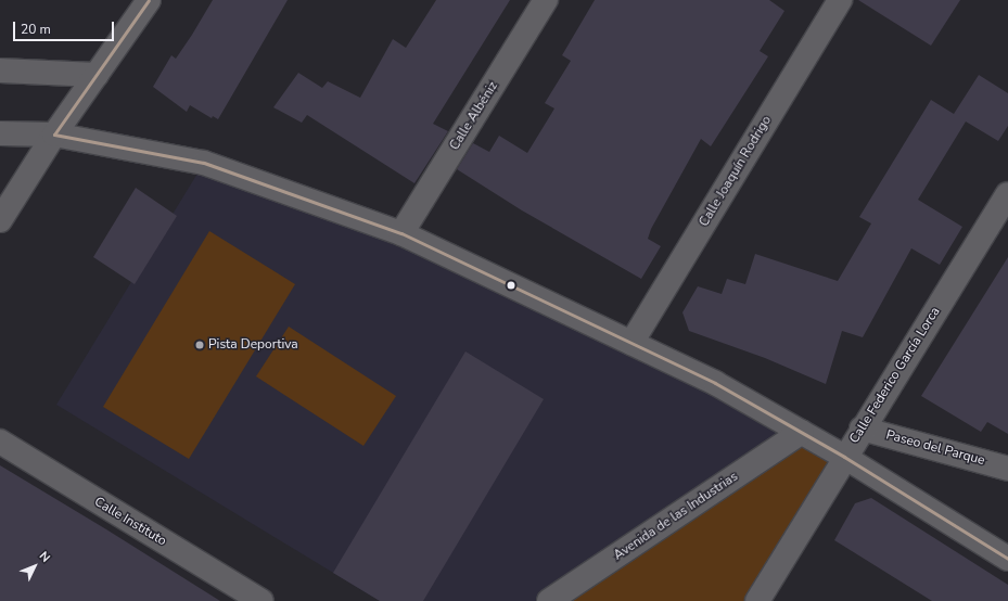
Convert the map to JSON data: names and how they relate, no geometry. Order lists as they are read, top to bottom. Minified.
{"streets":{"street":["Calle Albéniz","Calle Joaquín Rodrigo","Calle Federico García Lorca","Paseo del Parque","Avenida de las Industrias","Calle Instituto"]},"crossings":[["Calle Federico García Lorca","Paseo del Parque"]],"places":["Pista Deportiva"],"scale_bar":"20 m","north":"top right"}
